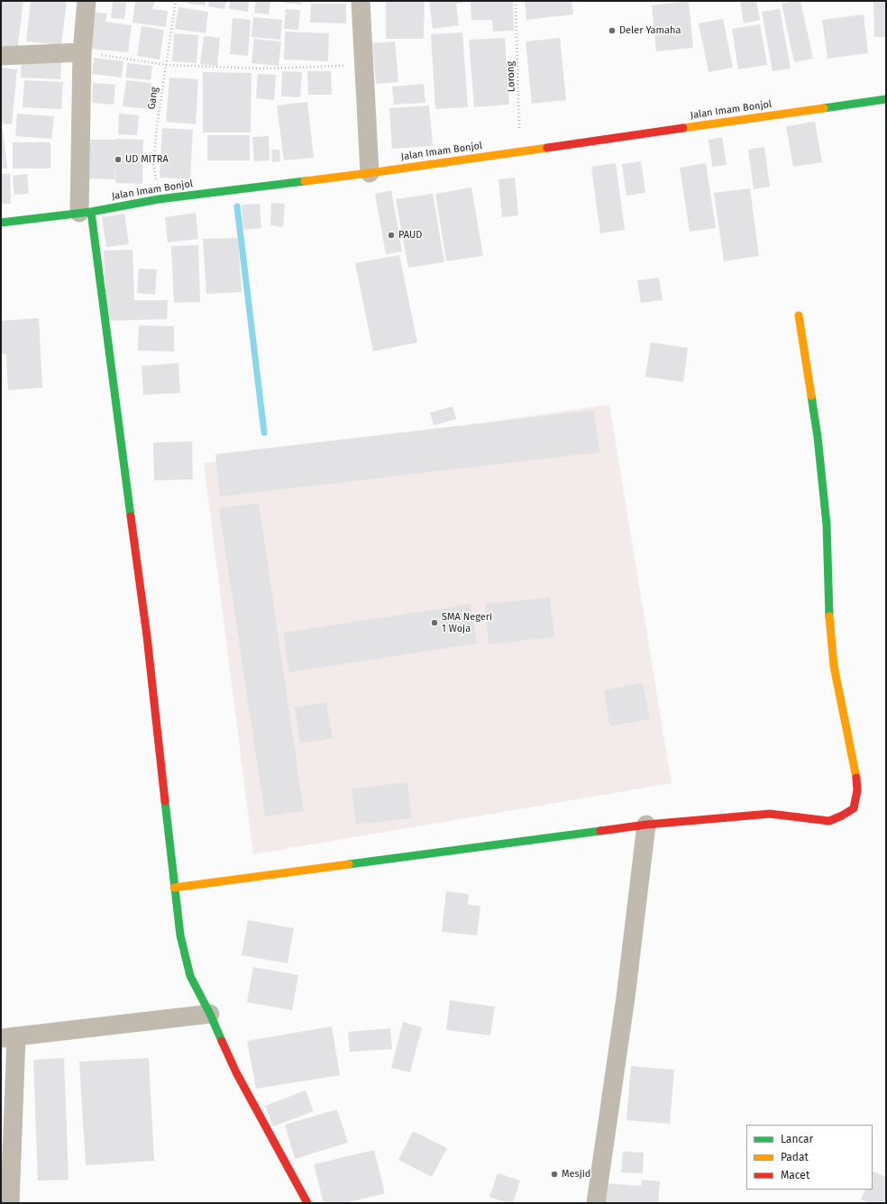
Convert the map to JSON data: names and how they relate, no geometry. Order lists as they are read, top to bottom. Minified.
{"streets":{"main road":["Jalan Imam Bonjol"],"path":["Lorong","Gang"]},"crossings":[["Lorong","Jalan Imam Bonjol"],["Gang","Jalan Imam Bonjol"]],"places":["Deler Yamaha","UD MITRA","PAUD","SMA Negeri 1 Woja","Mesjid"],"legend":["Lancar","Padat","Macet"]}
